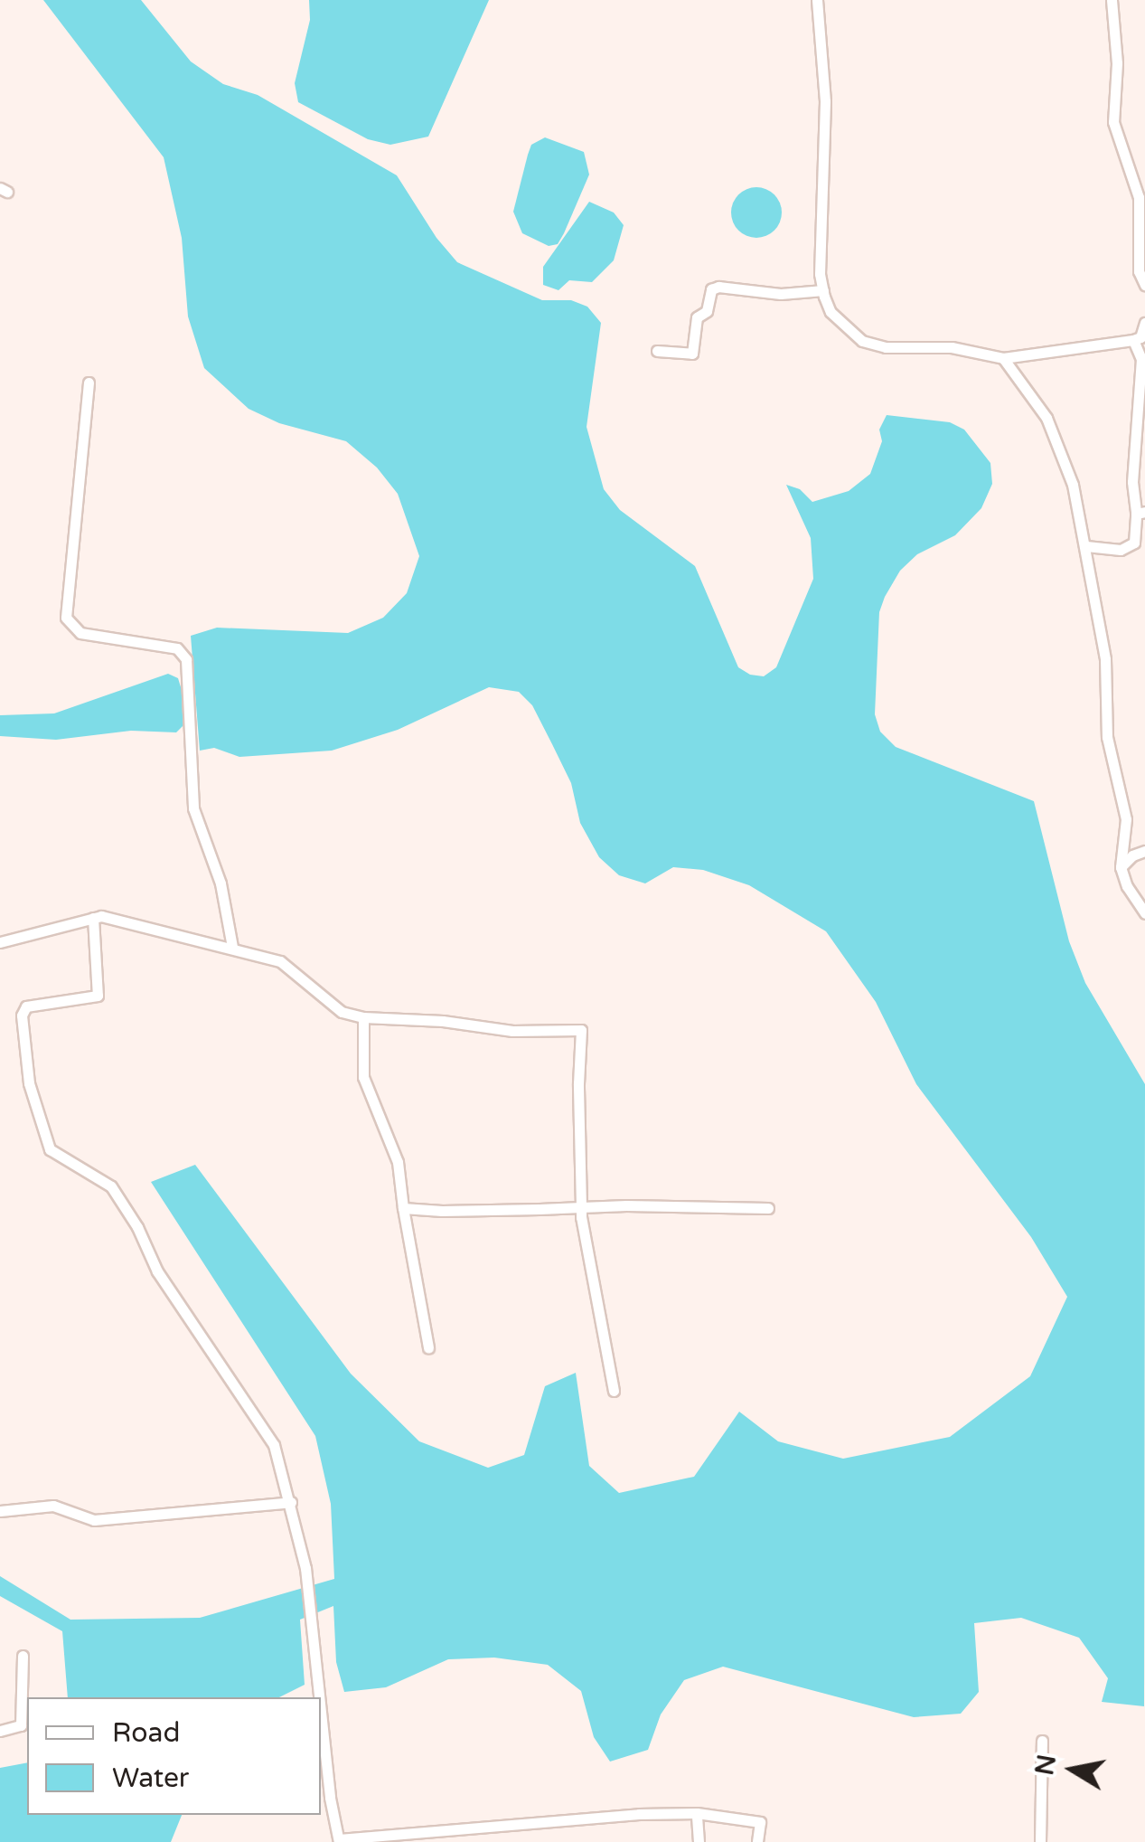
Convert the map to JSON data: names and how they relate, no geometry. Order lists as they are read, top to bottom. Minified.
{"legend":["Road","Water"],"north":"left"}
